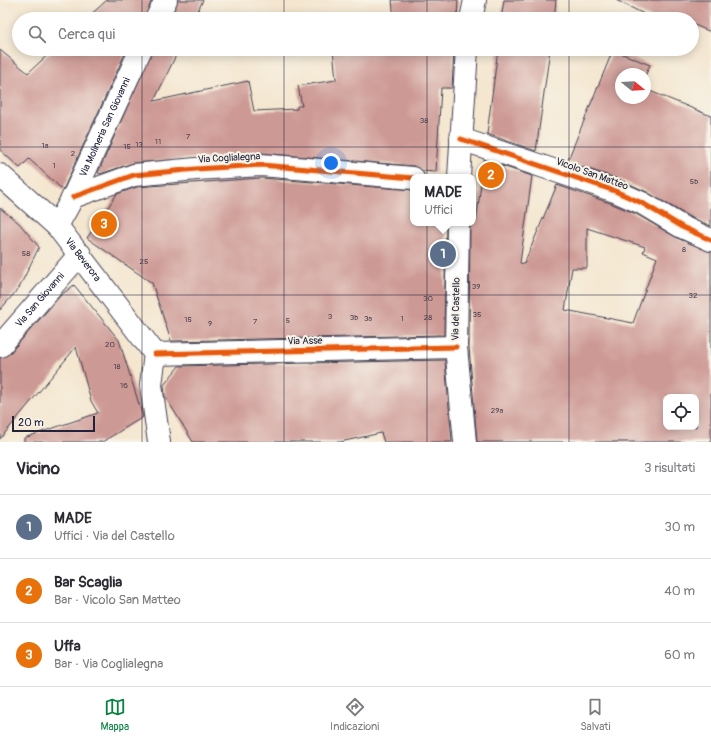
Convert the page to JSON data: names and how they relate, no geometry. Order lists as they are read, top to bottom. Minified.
{"streets":{"street":["Via Molineria San Giovanni","Via Coglialegna","Vicolo San Matteo","Via Beverora","Via San Giovanni","Via del Castello","Via Asse"]},"crossings":[["Via Molineria San Giovanni","Via Coglialegna"],["Via Molineria San Giovanni","Via Beverora"],["Via Beverora","Via San Giovanni"],["Via Beverora","Via Asse"],["Via del Castello","Via Asse"]],"house_numbers":["38","7","11","13","1a","15","2","1","5b","8","58","25","39","32","30","35","3","3b","28","3a","1","15","5","7","9","20","18","16","29a"],"scale_bar":"20 m","north":"right","page":{"search":"Cerca qui","pins":["2","3","1"],"popup":["MADE","Uffici"],"scale":"20 m","heading":["Vicino","3 risultati"],"list":[{"mark":"1","name":"MADE","note":"Uffici · Via del Castello","value":"30 m"},{"mark":"2","name":"Bar Scaglia","note":"Bar · Vicolo San Matteo","value":"40 m"},{"mark":"3","name":"Uffa","note":"Bar · Via Coglialegna","value":"60 m"}],"nav":["Mappa","Indicazioni","Salvati"]}}
